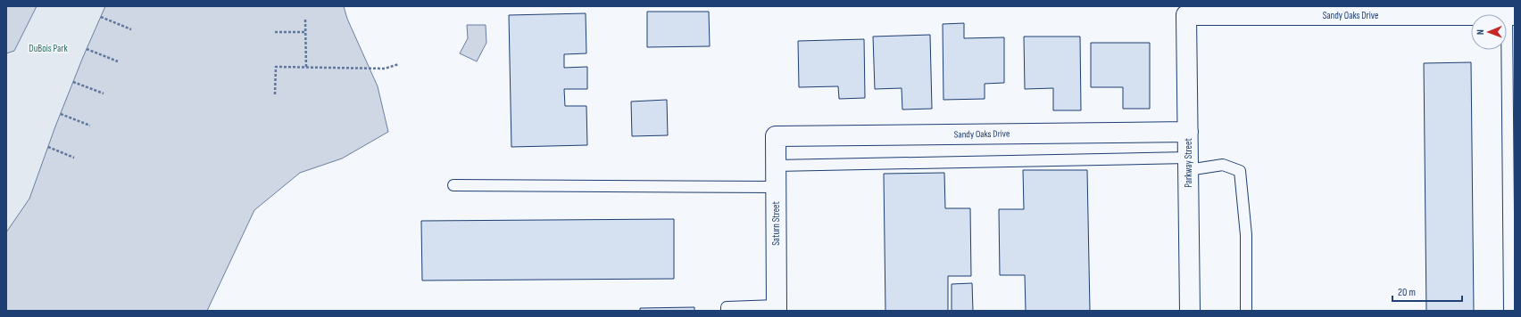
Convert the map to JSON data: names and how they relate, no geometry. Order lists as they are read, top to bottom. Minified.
{"streets":{"street":["Sandy Oaks Drive","Parkway Street","Saturn Street"]},"crossings":[["Sandy Oaks Drive","Parkway Street"],["Sandy Oaks Drive","Saturn Street"]],"parks":["DuBois Park"],"scale_bar":"20 m","north":"left"}
